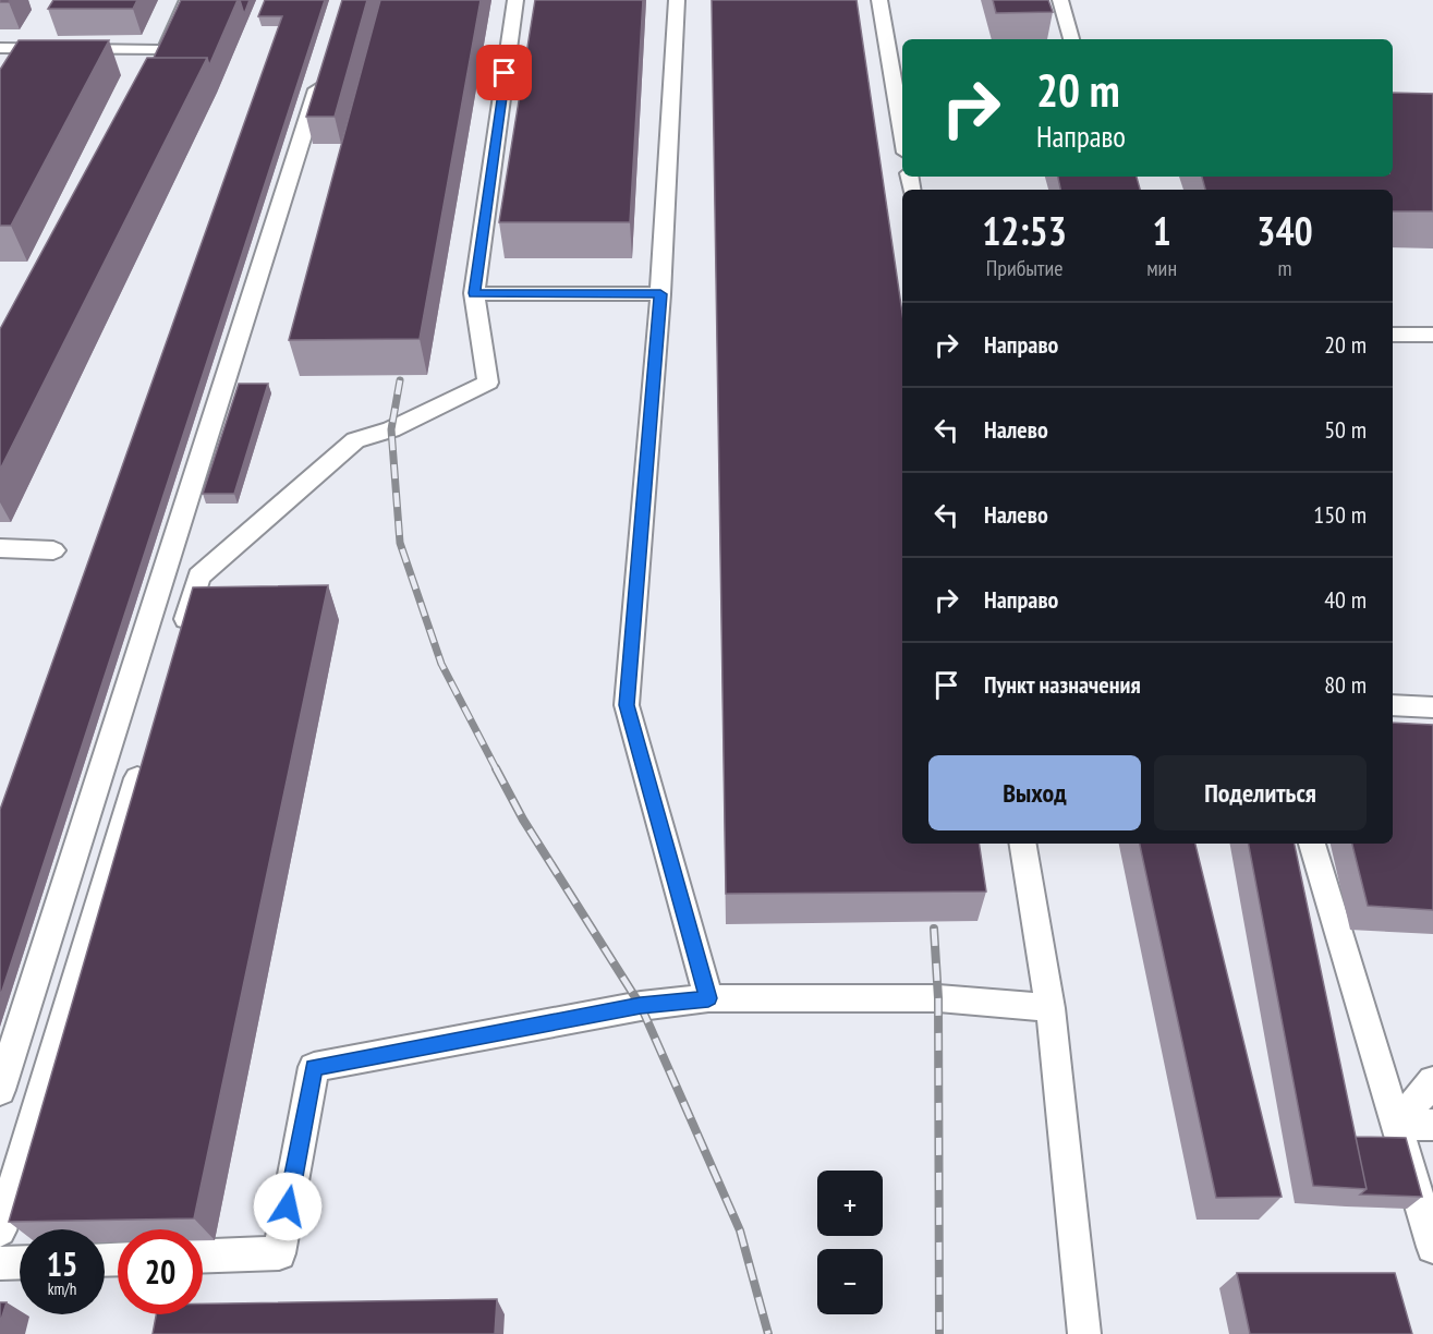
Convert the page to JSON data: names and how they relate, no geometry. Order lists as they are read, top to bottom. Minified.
{"page":{"turn":["20 m","Направо"],"eta":["12:53","Прибытие","1","мин","340","m"],"list":[{"name":"Направо","value":"20 m"},{"name":"Налево","value":"50 m"},{"name":"Налево","value":"150 m"},{"name":"Направо","value":"40 m"},{"name":"Пункт назначения","value":"80 m"}],"buttons":["Выход","Поделиться"],"map_buttons":["+","−"],"speed":"15 km/h","limit":"20"}}
